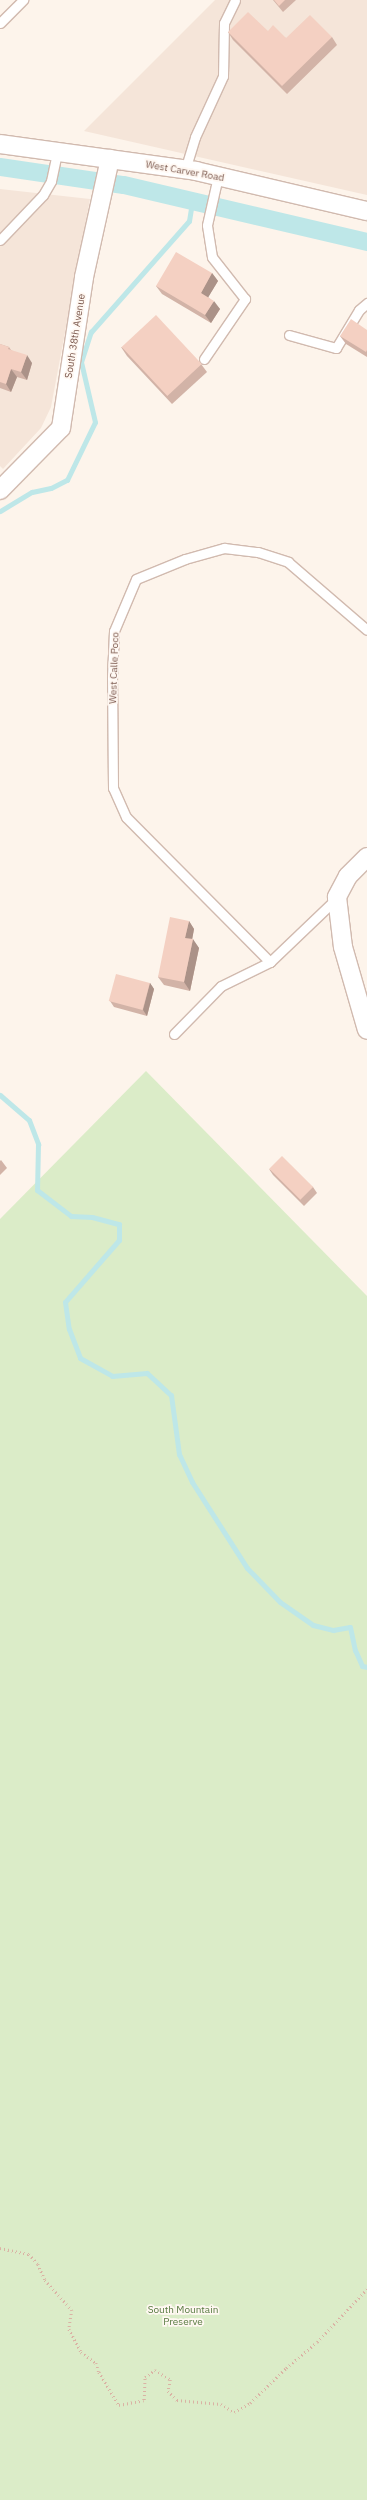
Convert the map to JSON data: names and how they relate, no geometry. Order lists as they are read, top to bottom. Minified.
{"streets":{"street":["West Carver Road","South 38th Avenue"],"lane":["West Calle Poco"]},"crossings":[["West Carver Road","South 38th Avenue"]],"parks":["South Mountain Preserve"]}
